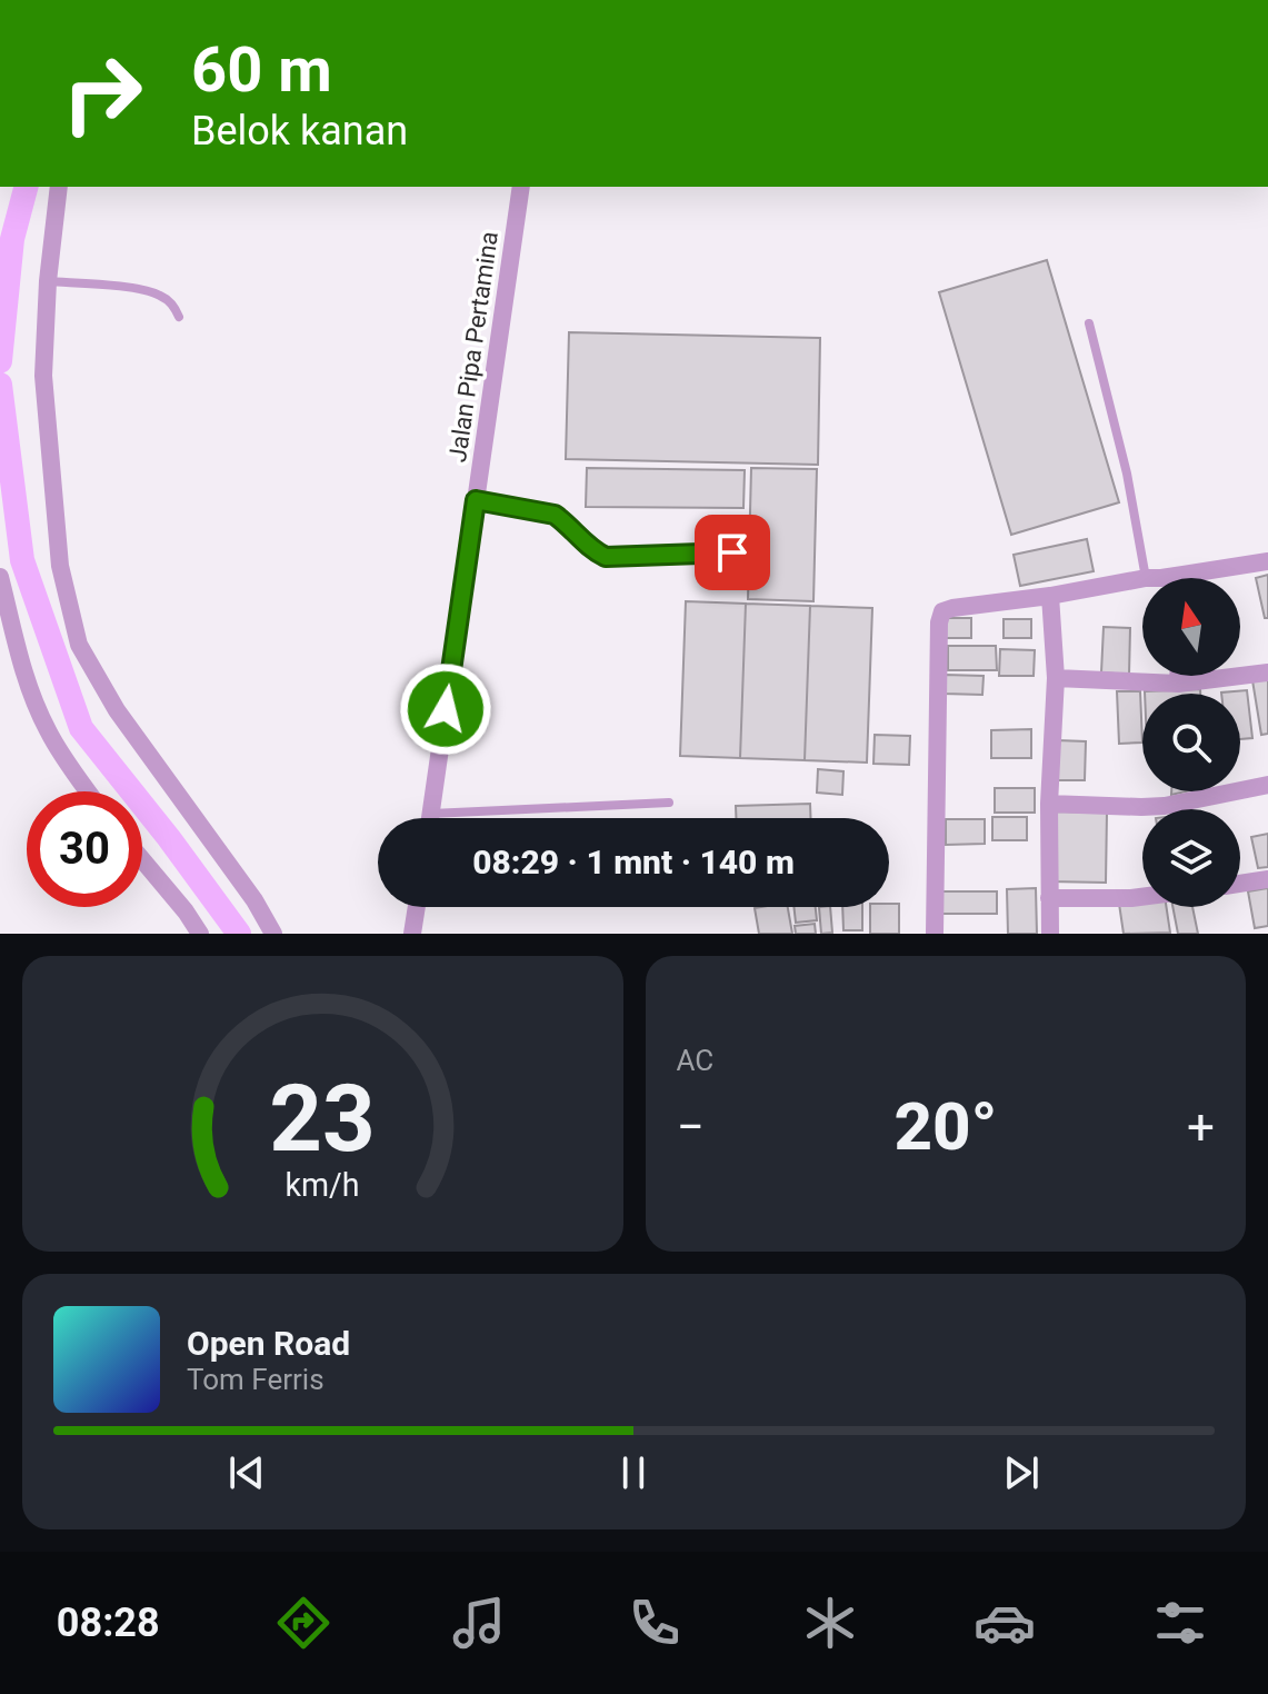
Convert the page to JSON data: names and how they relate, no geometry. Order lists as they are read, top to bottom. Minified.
{"streets":{"street":["Jalan Pipa Pertamina"]},"north":"top","page":{"turn":["60 m","Belok kanan"],"limit":"30","trip":"08:29 · 1 mnt · 140 m","tile":"AC","heat":["−","20°","+"],"song":["Open Road","Tom Ferris"],"tabs":"08:28","gauge":["23","km/h"]}}
